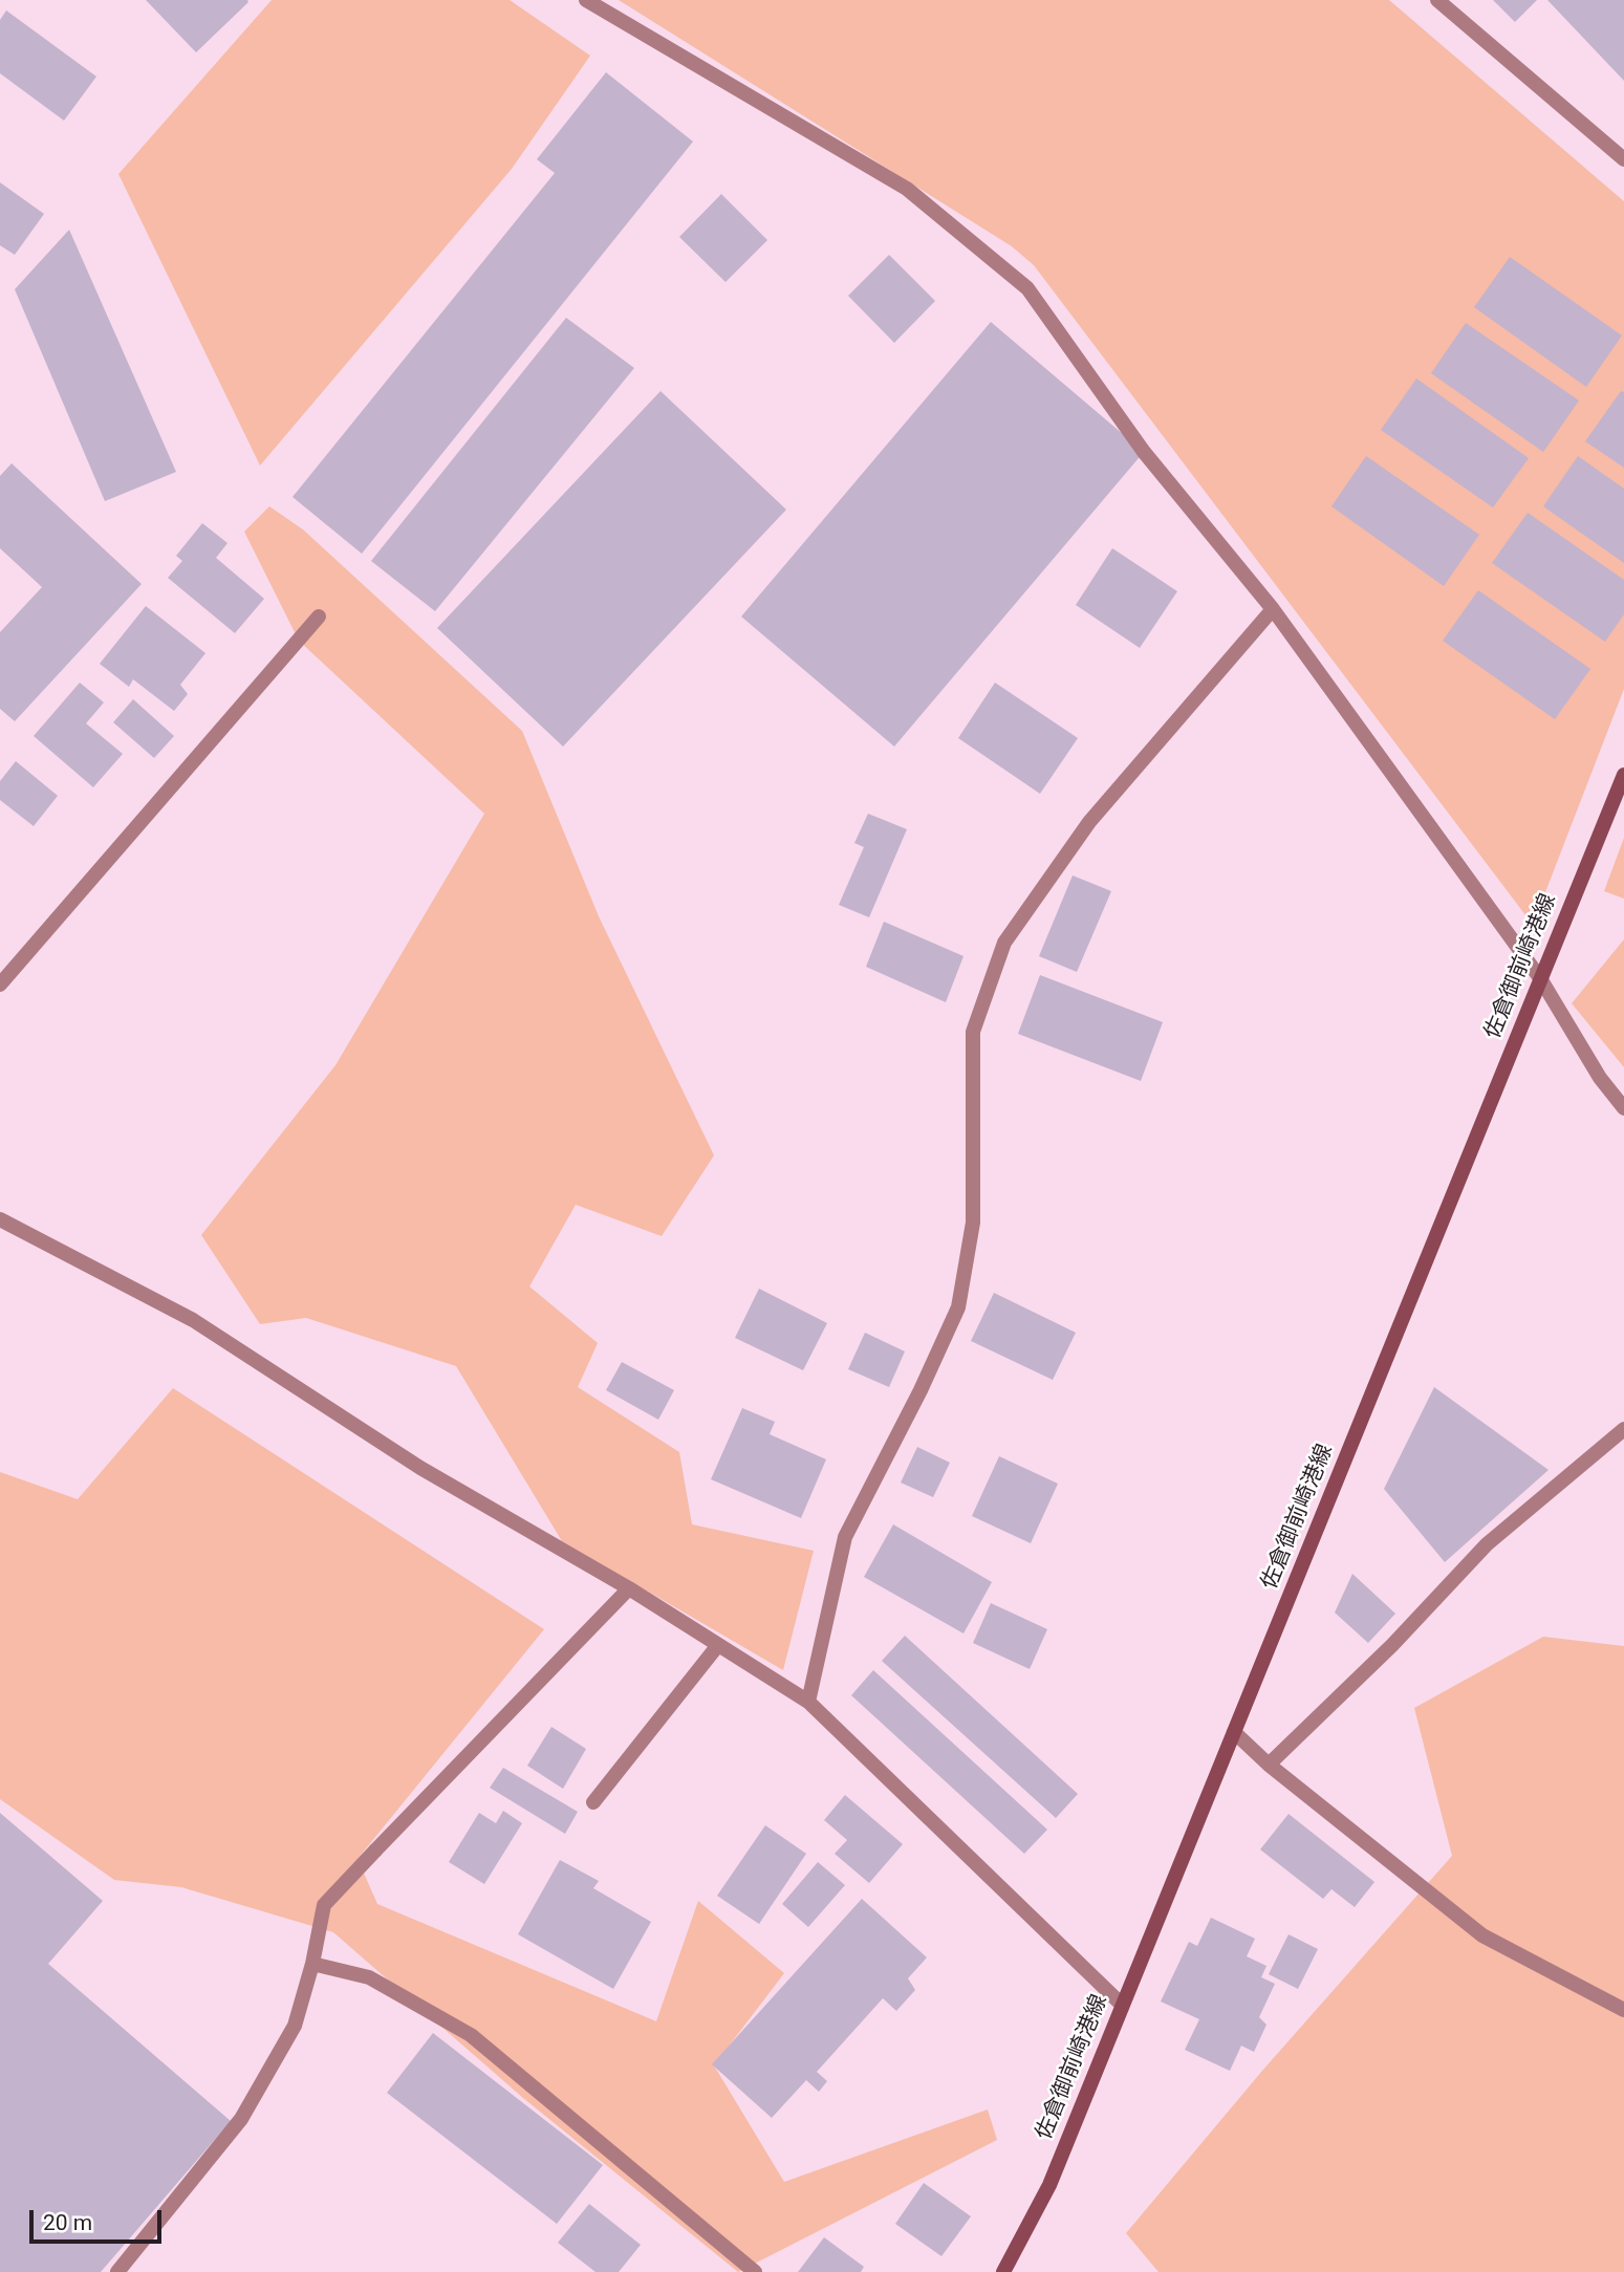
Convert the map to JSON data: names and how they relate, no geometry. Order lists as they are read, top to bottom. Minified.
{"streets":{"main road":["佐倉御前崎港線"]},"scale_bar":"20 m"}
